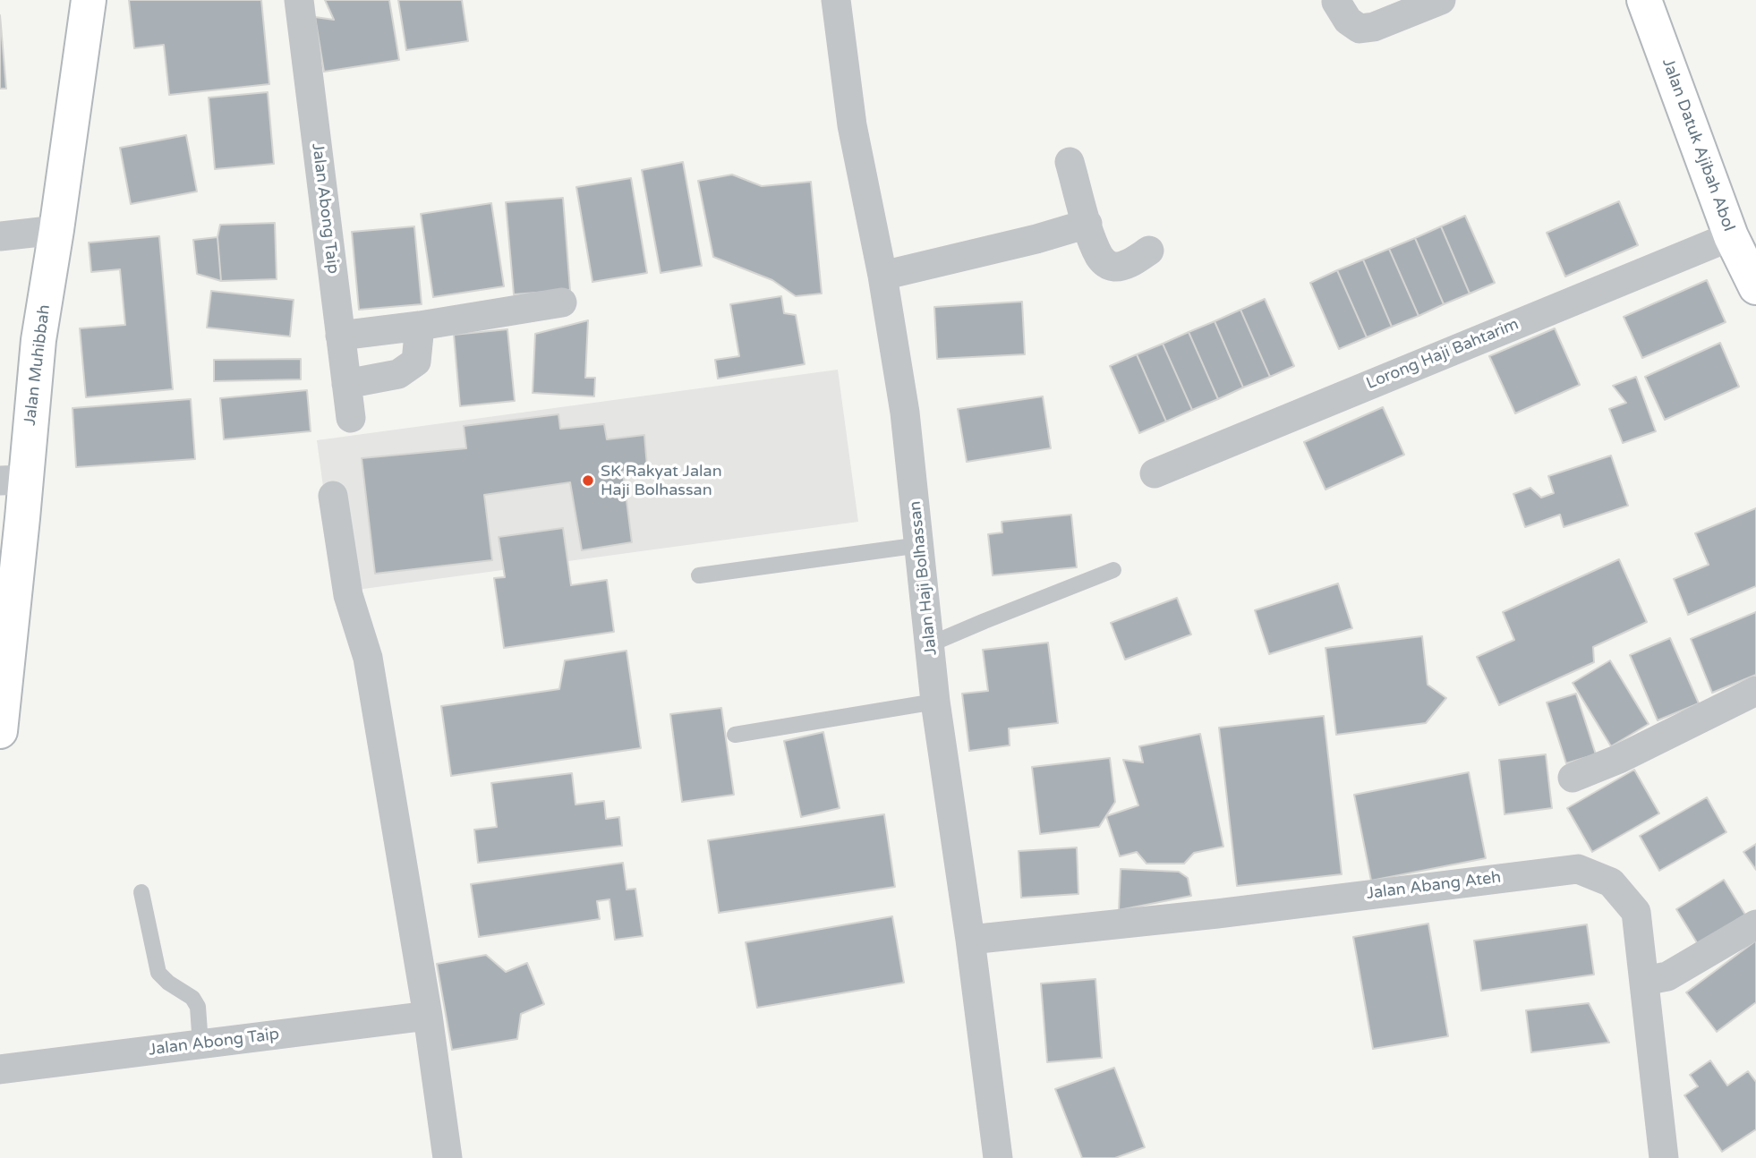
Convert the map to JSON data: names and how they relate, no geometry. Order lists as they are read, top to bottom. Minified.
{"streets":{"main road":["Jalan Datuk Ajibah Abol","Jalan Muhibbah"],"street":["Jalan Abong Taip","Lorong Haji Bahtarim","Jalan Haji Bolhassan","Jalan Abang Ateh"]},"crossings":[["Jalan Datuk Ajibah Abol","Lorong Haji Bahtarim"],["Jalan Haji Bolhassan","Jalan Abang Ateh"]],"places":["SK Rakyat Jalan Haji Bolhassan"]}
